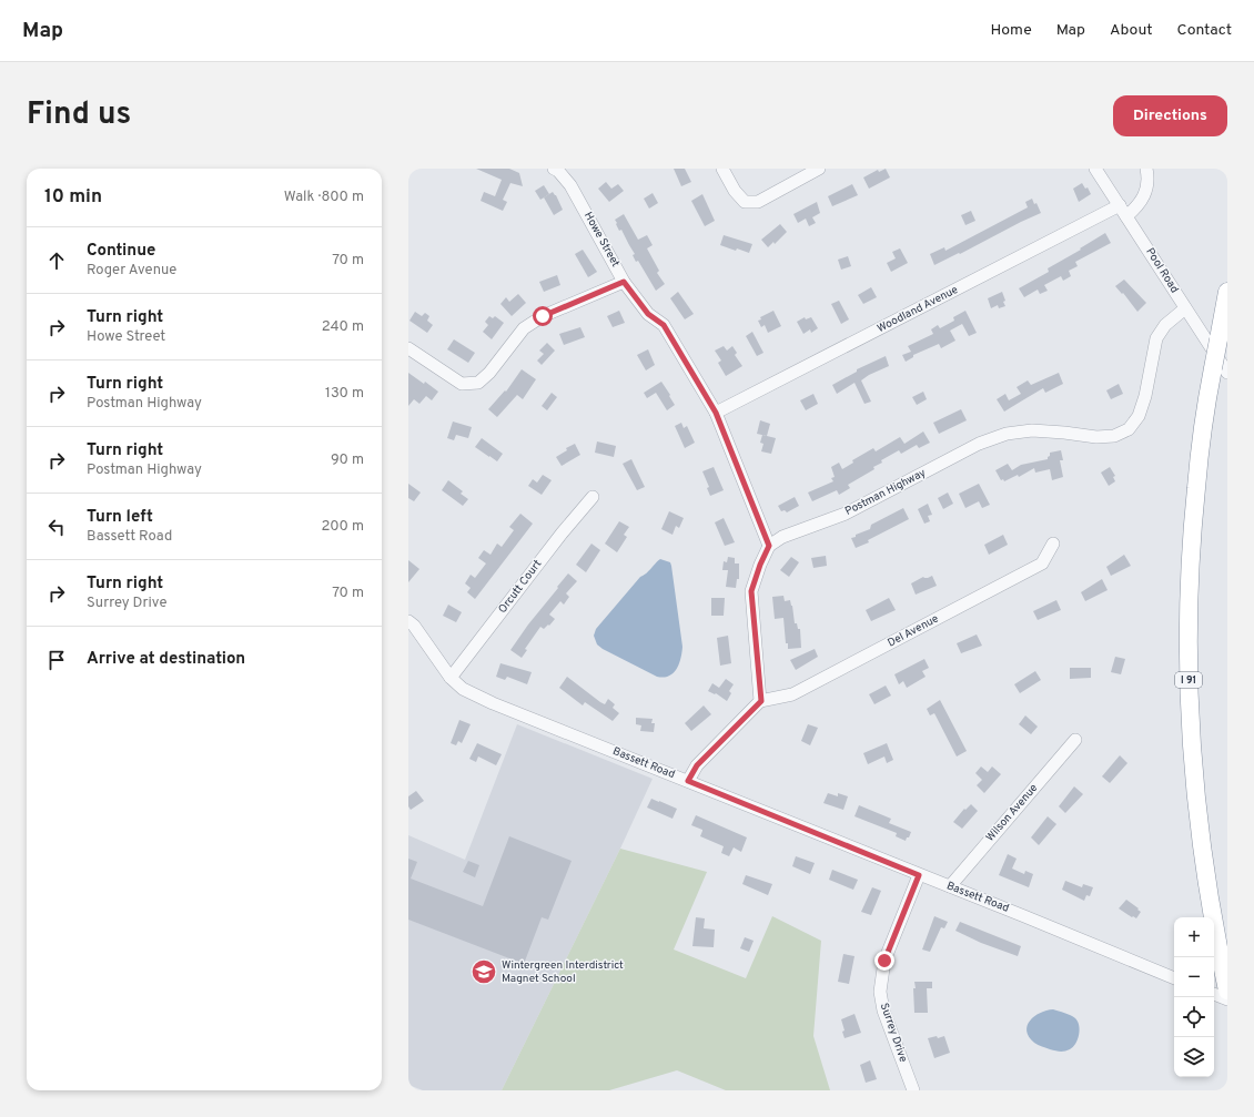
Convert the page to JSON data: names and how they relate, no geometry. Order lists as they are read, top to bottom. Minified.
{"streets":{"highway":["I 91"],"street":["Howe Street","Pool Road","Woodland Avenue","Postman Highway","Orcutt Court","Del Avenue","Bassett Road","Wilson Avenue","Surrey Drive"]},"crossings":[["Howe Street","Woodland Avenue"],["Howe Street","Postman Highway"],["Pool Road","Woodland Avenue"],["Pool Road","Postman Highway"],["Pool Road","I 91"],["Orcutt Court","Bassett Road"],["Bassett Road","Wilson Avenue"],["Bassett Road","Surrey Drive"]],"places":{"school or university":["Wintergreen Interdistrict Magnet School"]},"page":{"header":"Map","nav":["Home","Map","About","Contact"],"title":"Find us","buttons":"Directions","heading":["10 min","Walk · 800 m"],"list":[["Continue","Roger Avenue","70 m"],["Turn right","Howe Street","240 m"],["Turn right","Postman Highway","130 m"],["Turn right","Postman Highway","90 m"],["Turn left","Bassett Road","200 m"],["Turn right","Surrey Drive","70 m"],"Arrive at destination"],"map_buttons":["+","−"]}}
